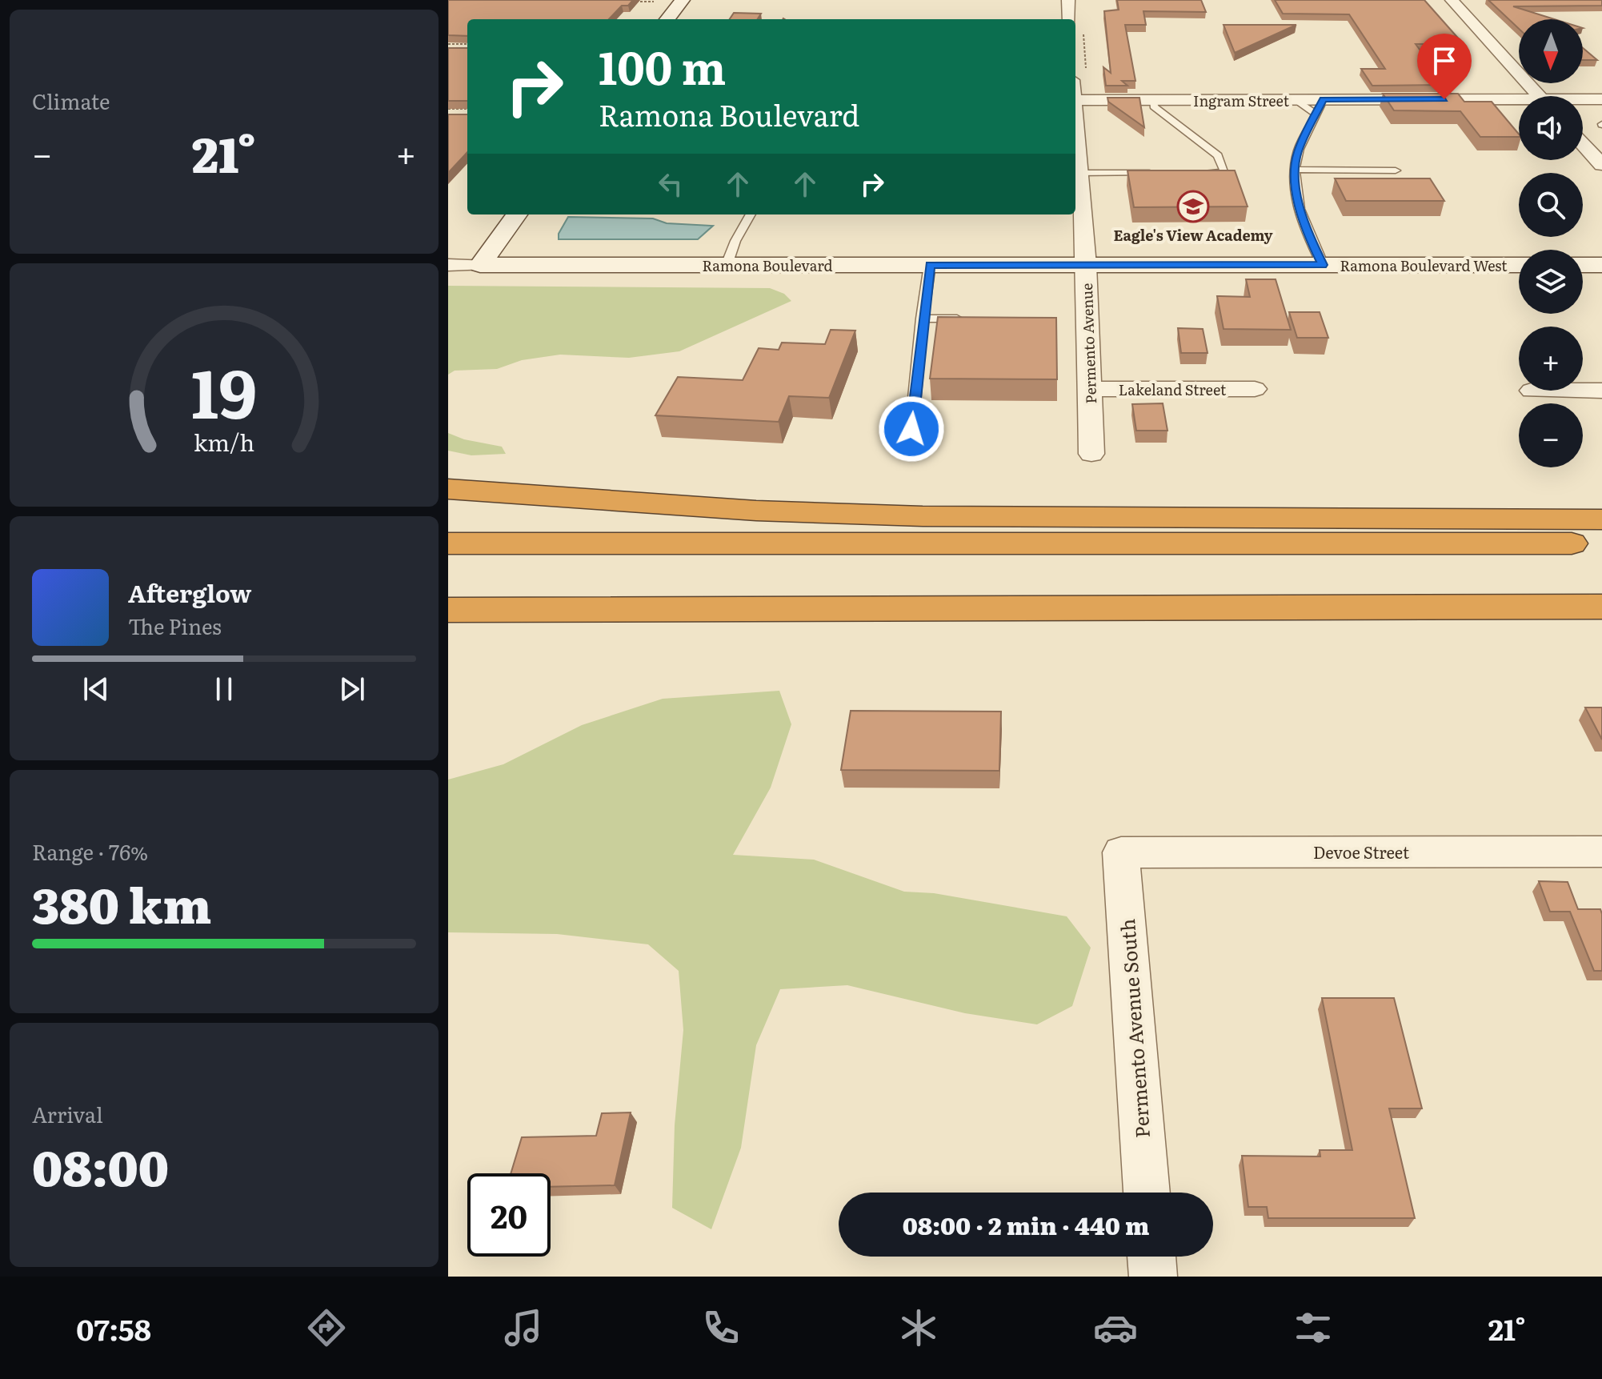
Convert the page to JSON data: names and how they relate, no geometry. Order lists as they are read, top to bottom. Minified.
{"streets":{"street":["Ingram Street","Ramona Boulevard","Ramona Boulevard West","Permento Avenue","Lakeland Street","Devoe Street","Permento Avenue South"]},"crossings":[["Ingram Street","Permento Avenue"],["Ramona Boulevard","Ramona Boulevard West"],["Ramona Boulevard","Permento Avenue"],["Ramona Boulevard West","Permento Avenue"],["Permento Avenue","Lakeland Street"],["Devoe Street","Permento Avenue South"]],"places":{"school or university":["Eagle's View Academy"]},"north":"bottom","page":{"tile":["Climate",["Range · 76%","380 km"],["Arrival","08:00"]],"map_buttons":["+","−"],"turn":["100 m","Ramona Boulevard"],"heat":["−","21°","+"],"song":["Afterglow","The Pines"],"limit":"20","trip":"08:00 · 2 min · 440 m","tabs":["07:58","21°"],"gauge":["19","km/h"]}}
